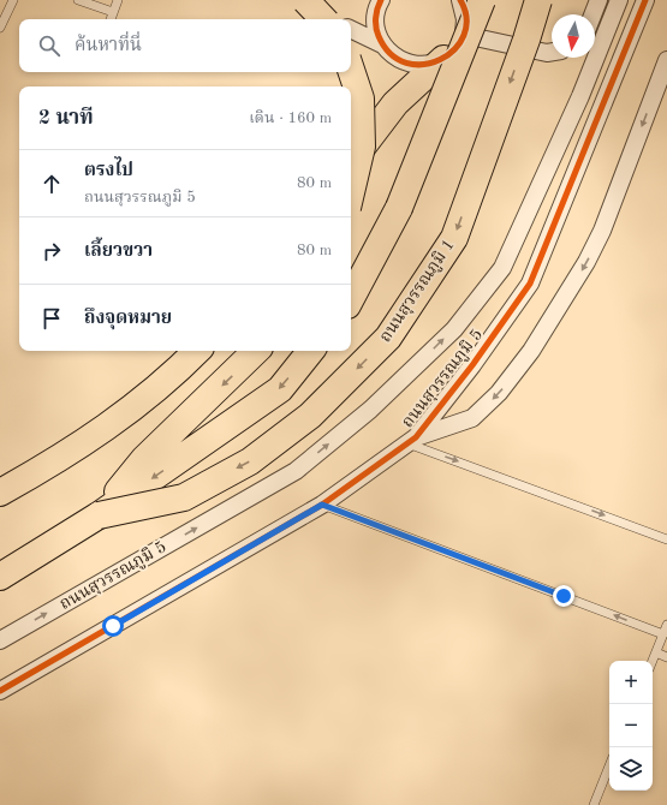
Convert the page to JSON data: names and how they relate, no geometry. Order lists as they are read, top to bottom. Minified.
{"streets":{"highway":["ถนนสุวรรณภูมิ 1"],"street":["ถนนสุวรรณภูมิ 5"]},"north":"bottom","page":{"search":"ค้นหาที่นี่","heading":["2 นาที","เดิน · 160 m"],"list":[["ตรงไป","ถนนสุวรรณภูมิ 5","80 m"],["เลี้ยวขวา","80 m"],"ถึงจุดหมาย"],"map_buttons":["+","−"]}}
